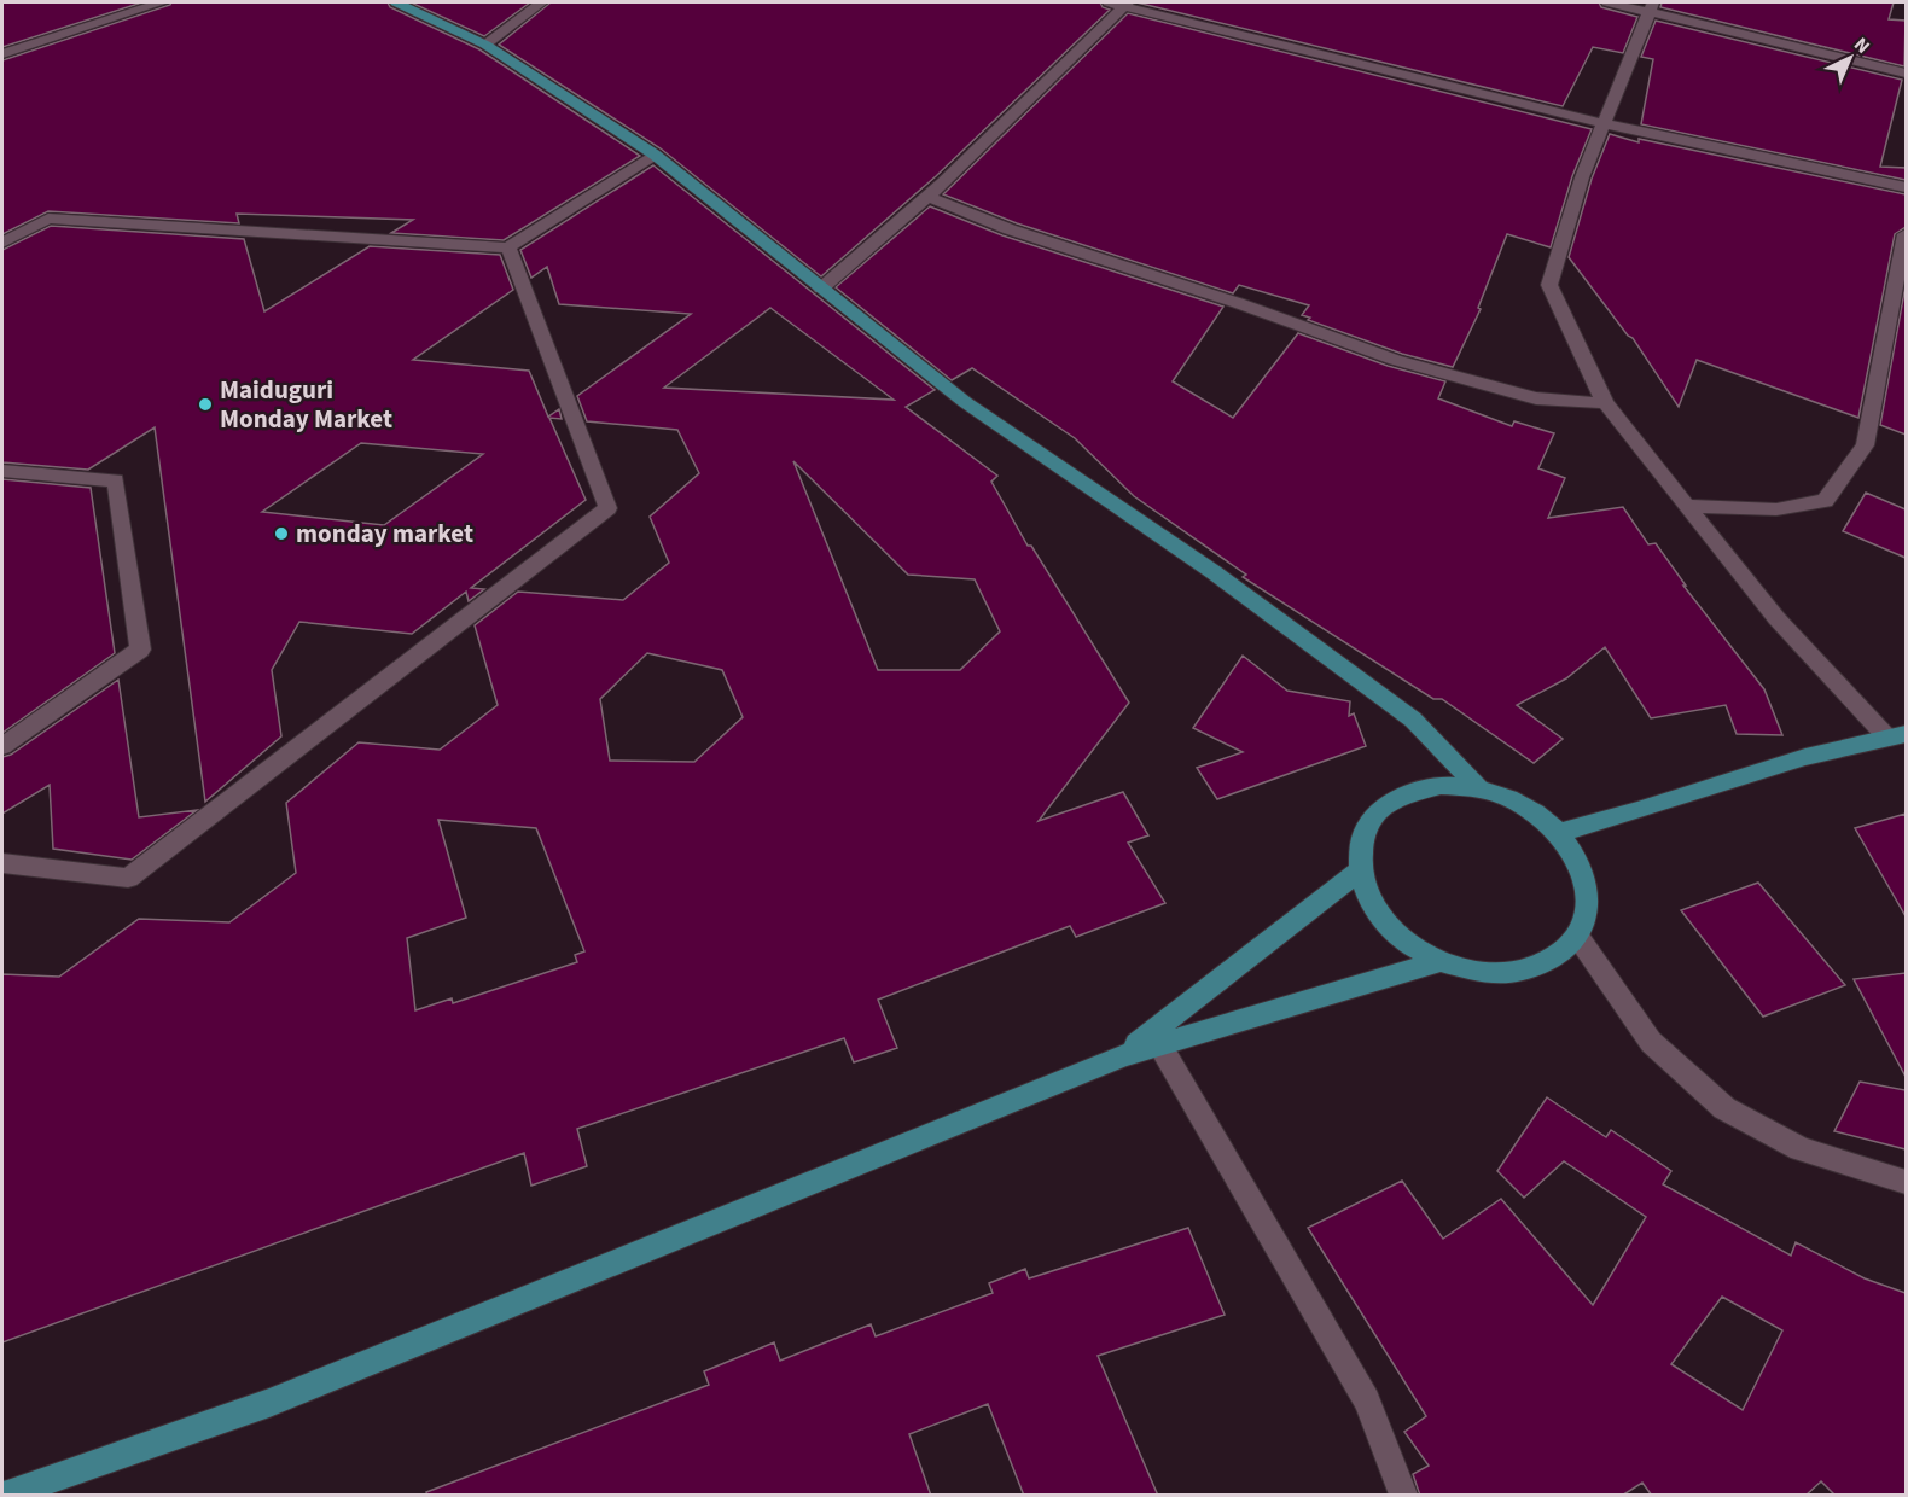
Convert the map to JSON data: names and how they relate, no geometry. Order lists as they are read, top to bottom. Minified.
{"places":["Maiduguri Monday Market","monday market"],"north":"top right"}
